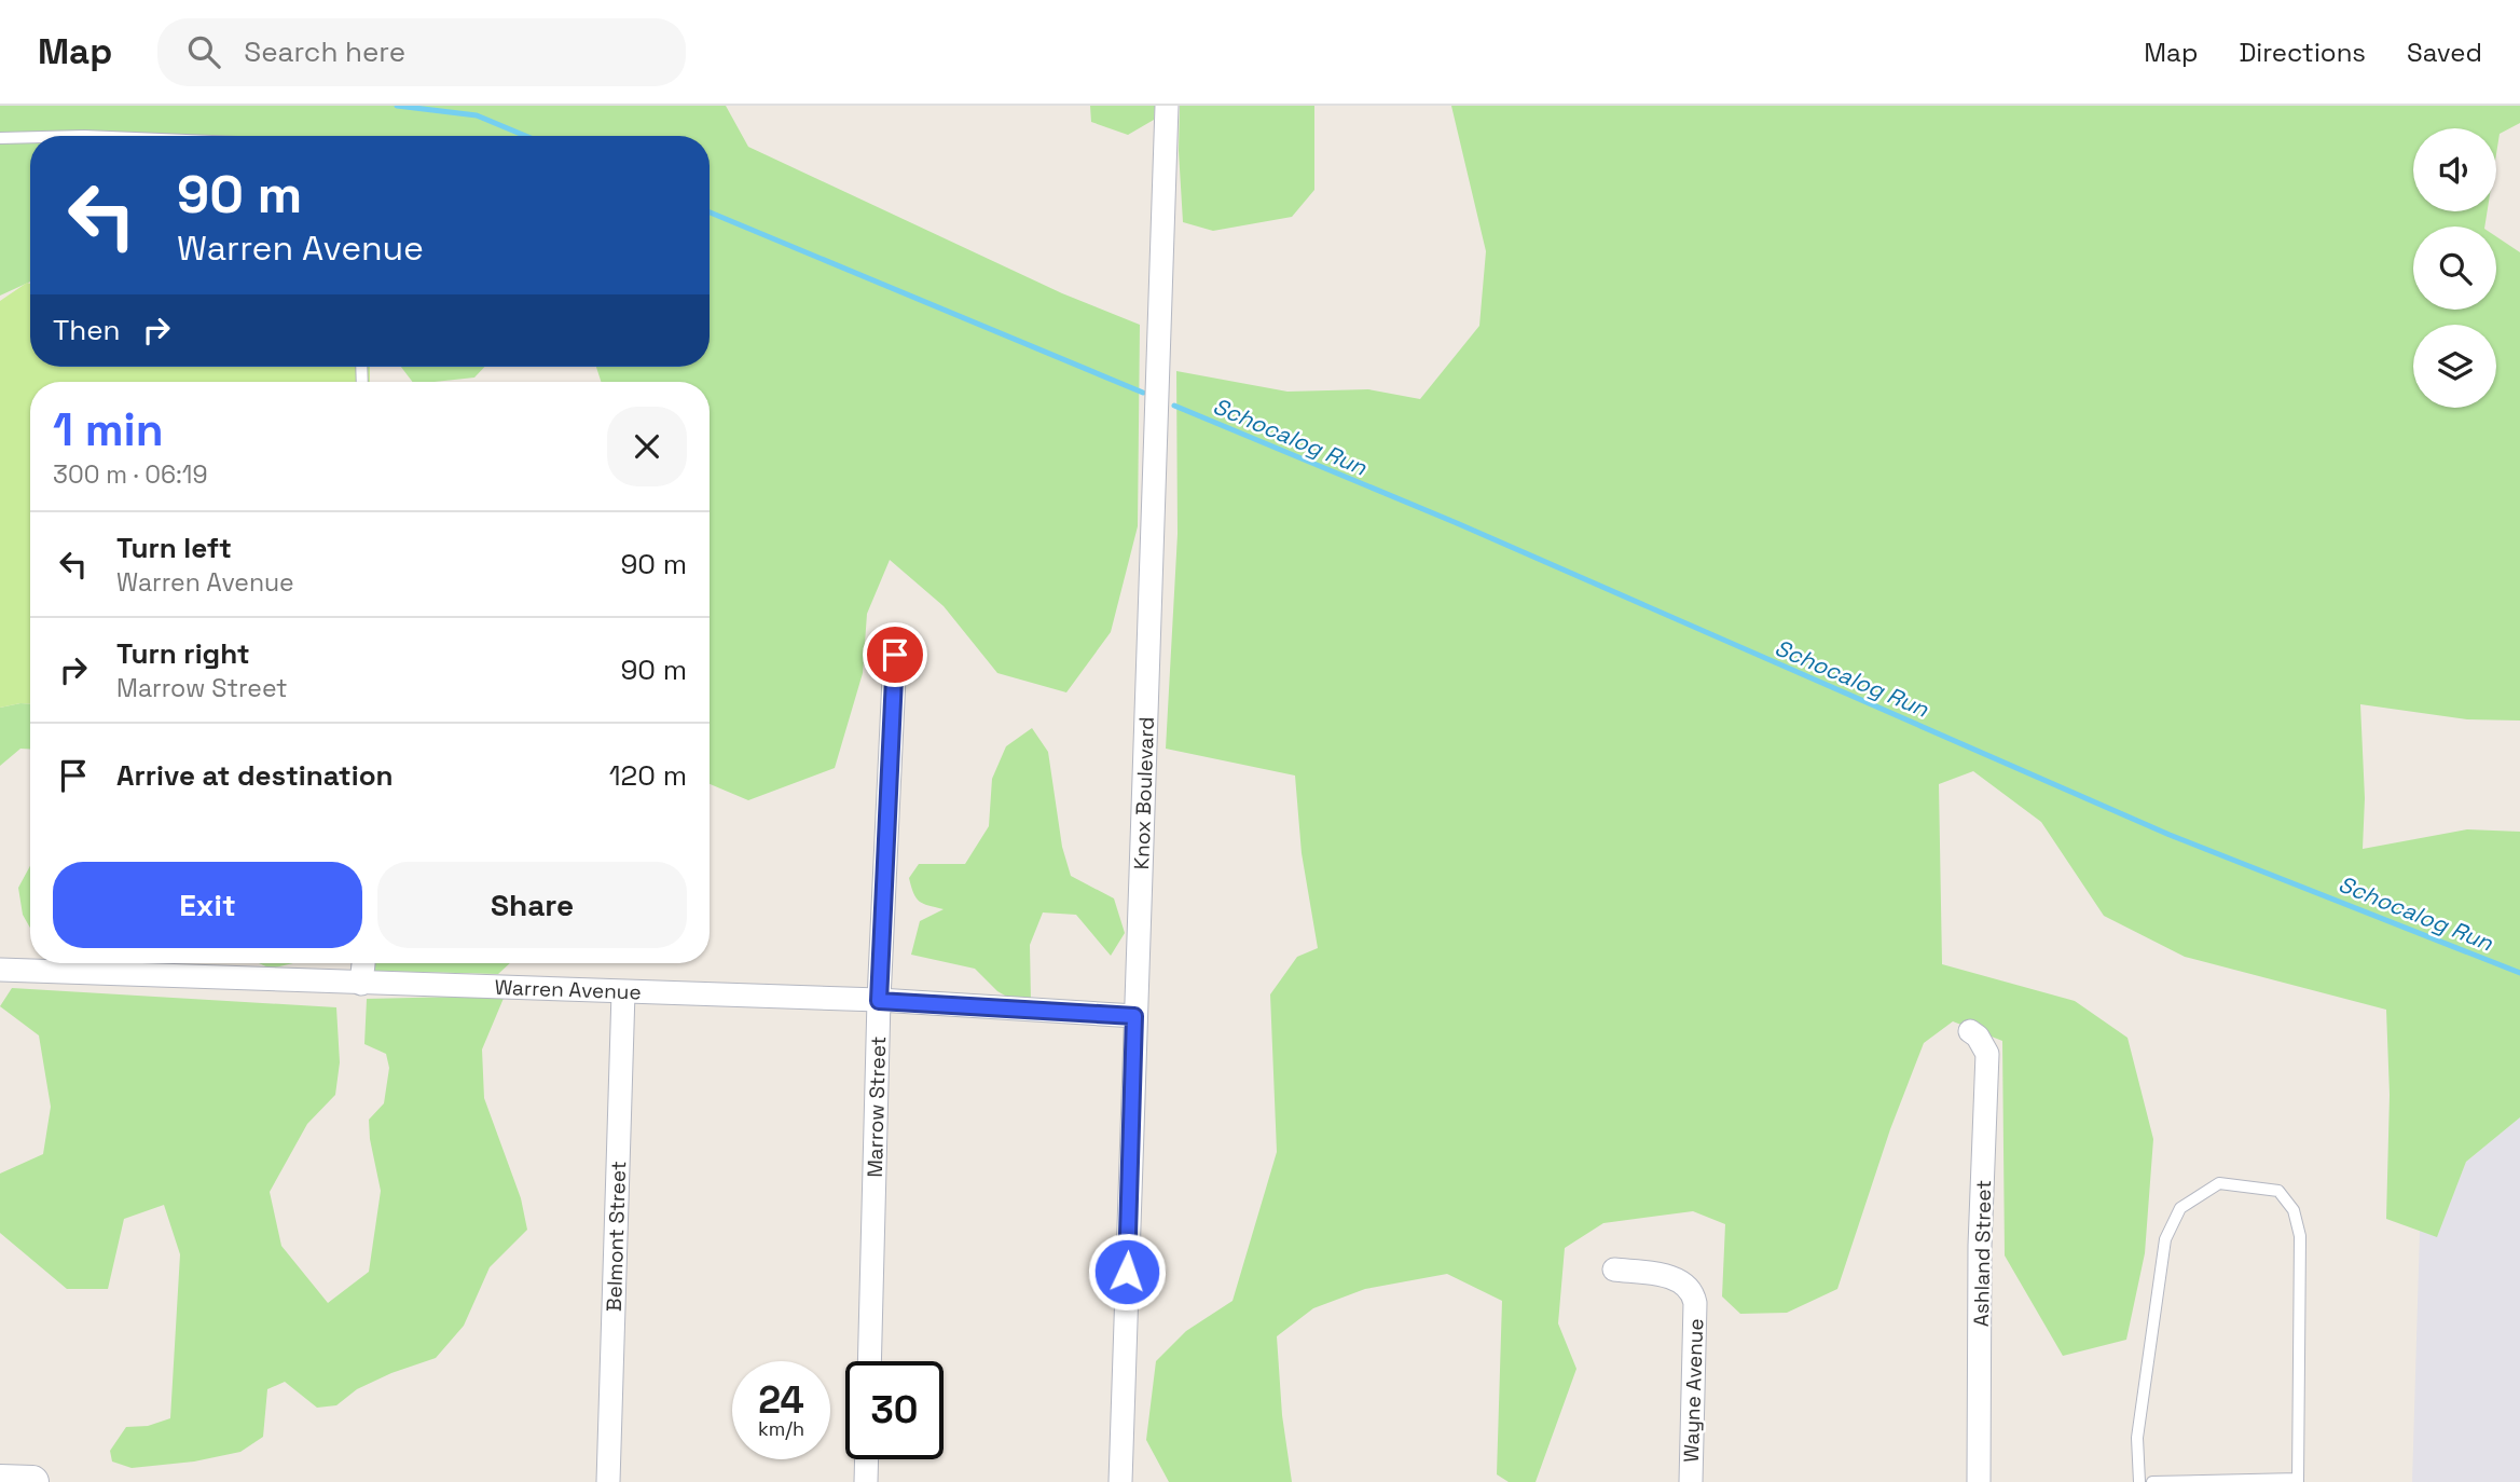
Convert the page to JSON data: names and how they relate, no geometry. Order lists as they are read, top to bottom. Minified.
{"streets":{"street":["Knox Boulevard","Warren Avenue","Marrow Street","Belmont Street","Ashland Street","Wayne Avenue"]},"crossings":[["Knox Boulevard","Warren Avenue"],["Warren Avenue","Marrow Street"],["Warren Avenue","Belmont Street"]],"water":["Schocalog Run"],"page":{"header":"Map","search":"Search here","nav":["Map","Directions","Saved"],"turn":["90 m","Warren Avenue"],"then":"Then","heading":["1 min","300 m · 06:19"],"list":[{"name":"Turn left","note":"Warren Avenue","value":"90 m"},{"name":"Turn right","note":"Marrow Street","value":"90 m"},{"name":"Arrive at destination","value":"120 m"}],"buttons":["Exit","Share"],"speed":"24 km/h","limit":"30"}}
